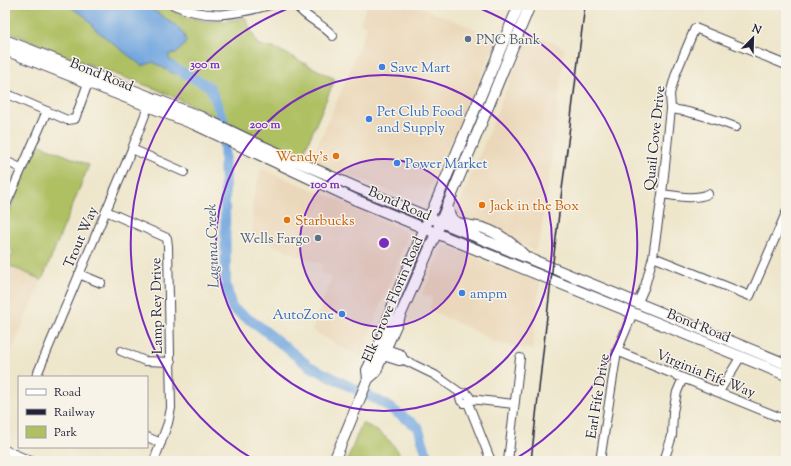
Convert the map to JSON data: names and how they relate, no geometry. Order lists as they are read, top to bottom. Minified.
{"streets":{"main road":["Bond Road","Elk Grove Florin Road"],"street":["Quail Cove Drive","Trout Way","Lamp Rey Drive","Virginia Fife Way","Earl Fife Drive"]},"crossings":[["Bond Road","Quail Cove Drive"],["Bond Road","Trout Way"],["Bond Road","Elk Grove Florin Road"],["Bond Road","Earl Fife Drive"],["Trout Way","Lamp Rey Drive"],["Virginia Fife Way","Earl Fife Drive"]],"water":["Laguna Creek"],"places":["PNC Bank","Save Mart","Pet Club Food and Supply","Wendy's","Power Market","Jack in the Box","Starbucks","Wells Fargo","ampm","AutoZone"],"legend":["Road","Railway","Park"],"north":"top right","rings":["300 m","200 m","100 m"]}
